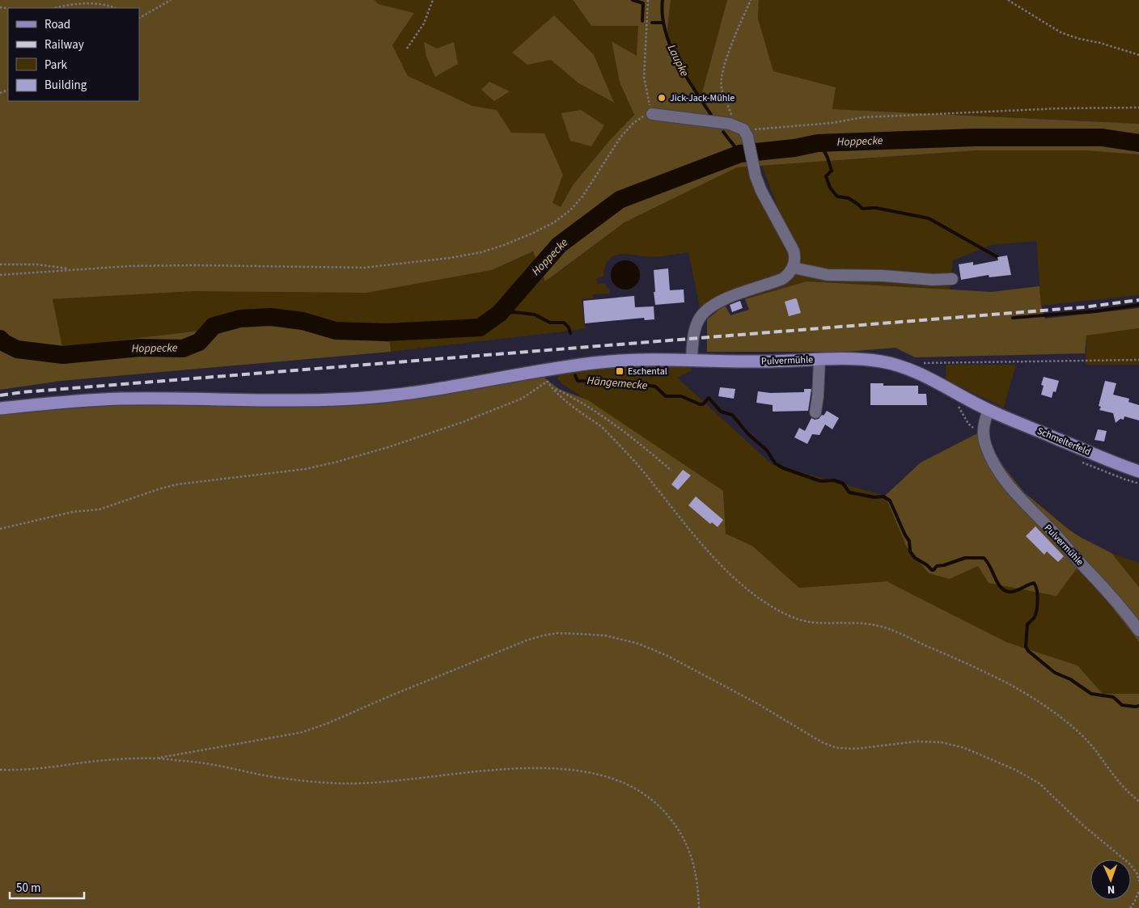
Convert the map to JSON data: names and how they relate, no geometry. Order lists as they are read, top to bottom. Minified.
{"streets":{"main road":["Pulvermühle","Schmelterfeld"]},"crossings":[["Pulvermühle","Schmelterfeld"]],"water":["Laupke","Hoppecke","Hängemecke"],"places":{"other":["Jick-Jack-Mühle"],"transit":["Eschental"]},"legend":["Road","Railway","Park","Building"],"scale_bar":"50 m","north":"bottom"}
